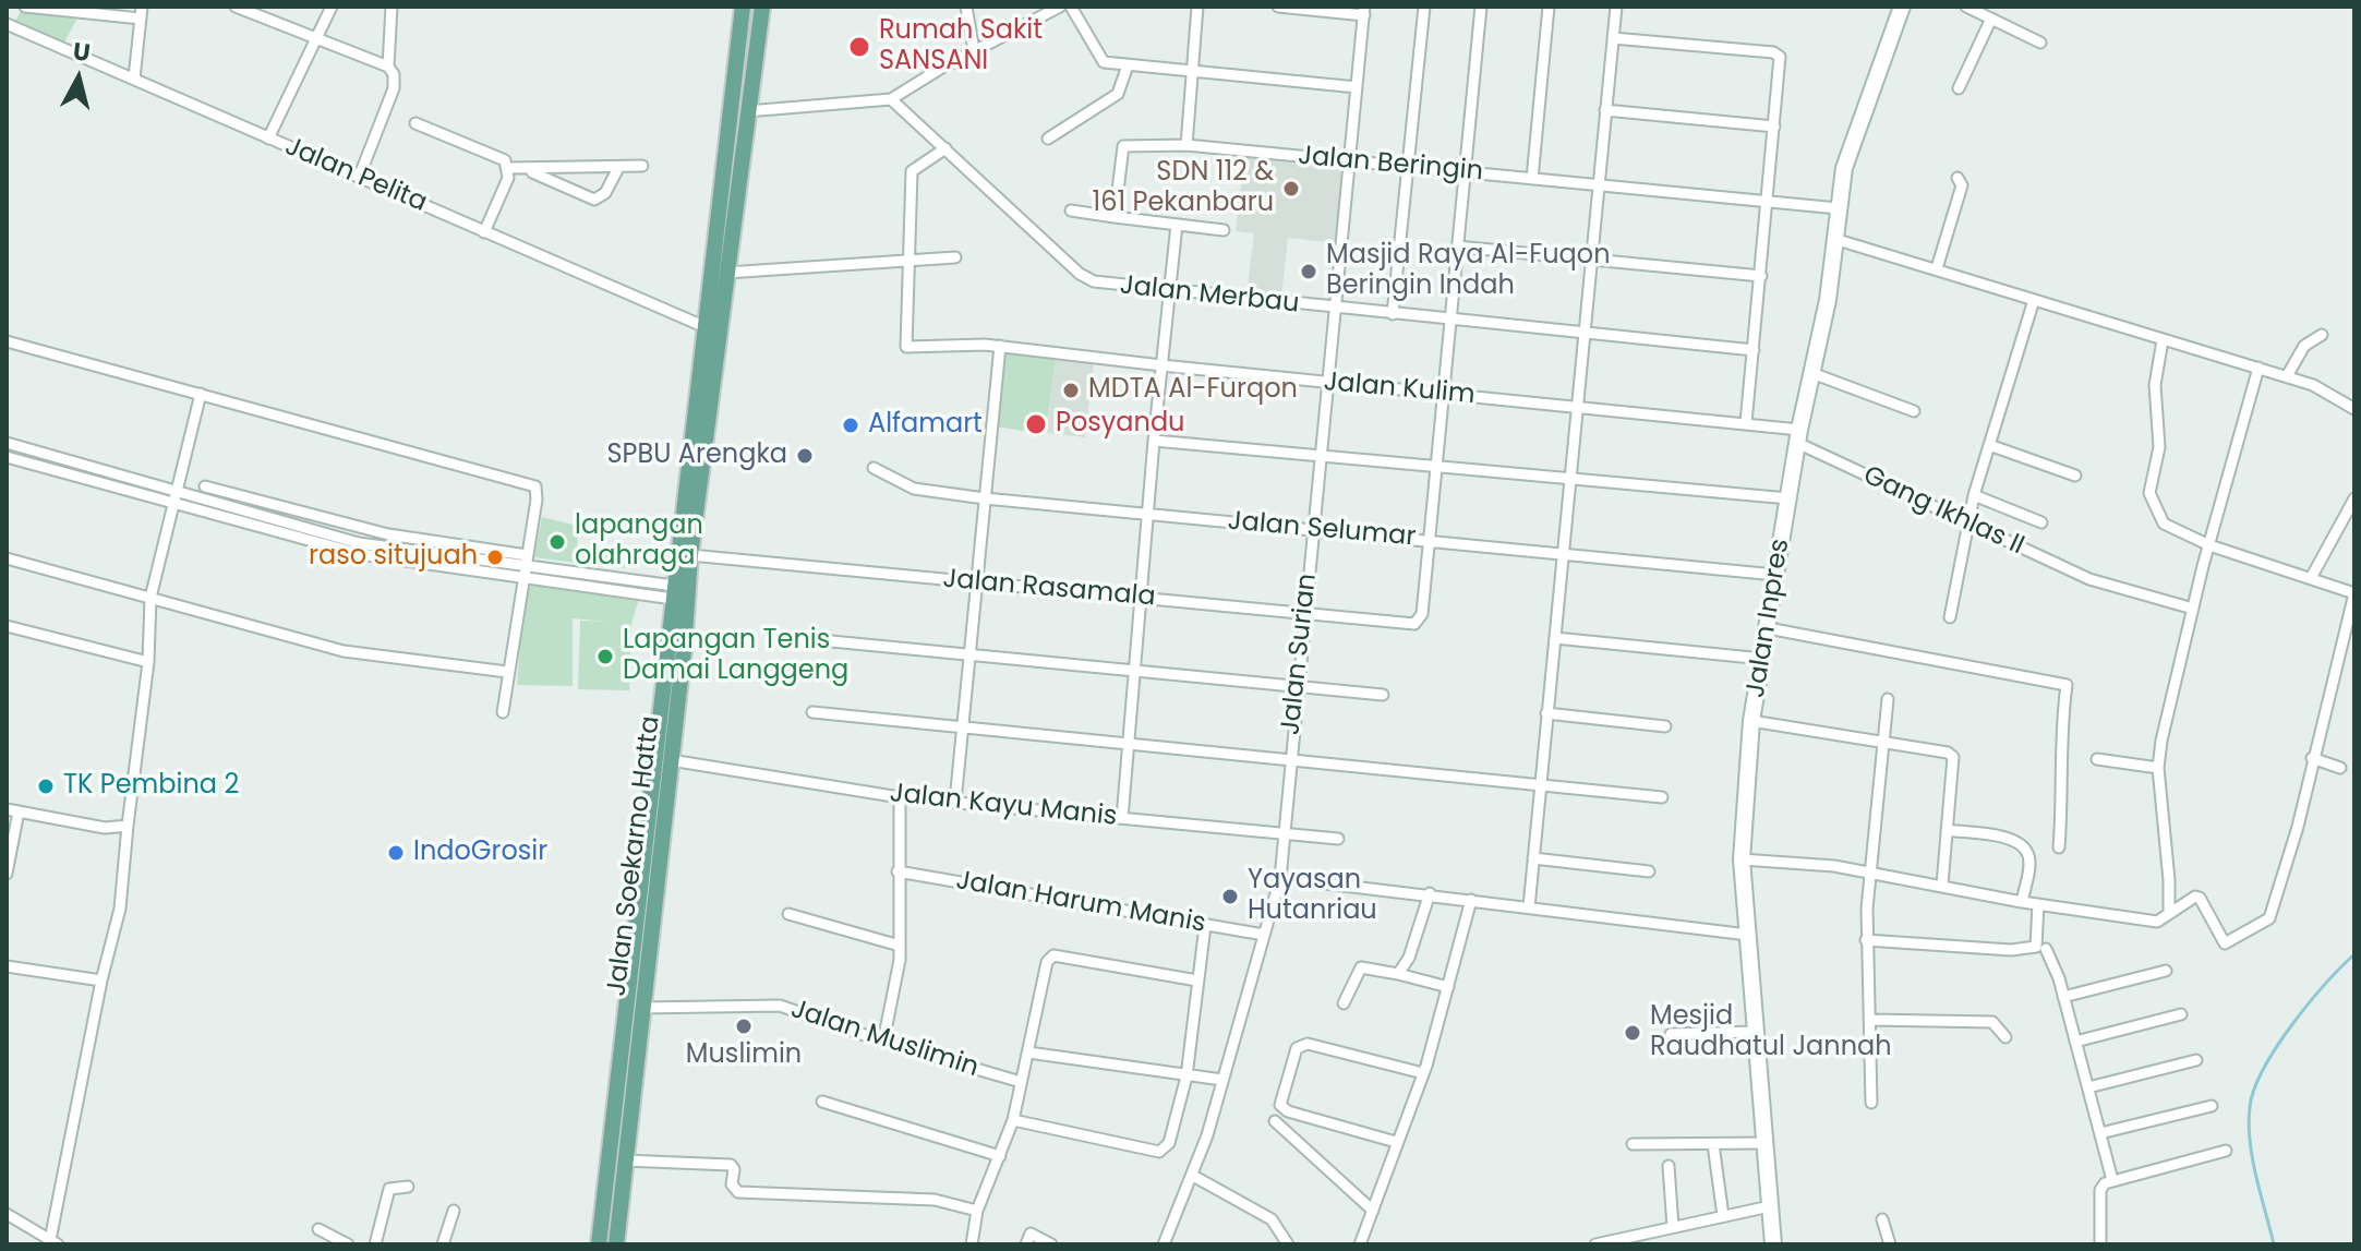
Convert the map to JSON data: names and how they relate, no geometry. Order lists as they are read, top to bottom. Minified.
{"streets":{"main road":["Jalan Inpres","Jalan Soekarno Hatta"],"street":["Jalan Beringin","Jalan Pelita","Jalan Merbau","Jalan Kulim","Gang Ikhlas II","Jalan Selumar","Jalan Rasamala","Jalan Surian","Jalan Kayu Manis","Jalan Harum Manis","Jalan Muslimin"]},"crossings":[["Jalan Beringin","Jalan Inpres"],["Jalan Beringin","Jalan Surian"],["Jalan Pelita","Jalan Soekarno Hatta"],["Jalan Merbau","Jalan Surian"],["Jalan Kulim","Gang Ikhlas II"],["Jalan Kulim","Jalan Inpres"],["Jalan Kulim","Jalan Surian"],["Gang Ikhlas II","Jalan Inpres"],["Jalan Selumar","Jalan Rasamala"],["Jalan Selumar","Jalan Inpres"],["Jalan Selumar","Jalan Surian"],["Jalan Rasamala","Jalan Surian"],["Jalan Rasamala","Jalan Soekarno Hatta"],["Jalan Surian","Jalan Kayu Manis"],["Jalan Surian","Jalan Harum Manis"],["Jalan Kayu Manis","Jalan Soekarno Hatta"],["Jalan Soekarno Hatta","Jalan Muslimin"]],"places":["Rumah Sakit SANSANI","SDN 112 & 161 Pekanbaru","Masjid Raya Al-Fuqon Beringin Indah","MDTA Al-Furqon","Posyandu","Alfamart","SPBU Arengka","lapangan olahraga","raso situjuah","Lapangan Tenis Damai Langgeng","TK Pembina 2","IndoGrosir","Yayasan Hutanriau","Muslimin","Mesjid Raudhatul Jannah"],"north":"top"}
